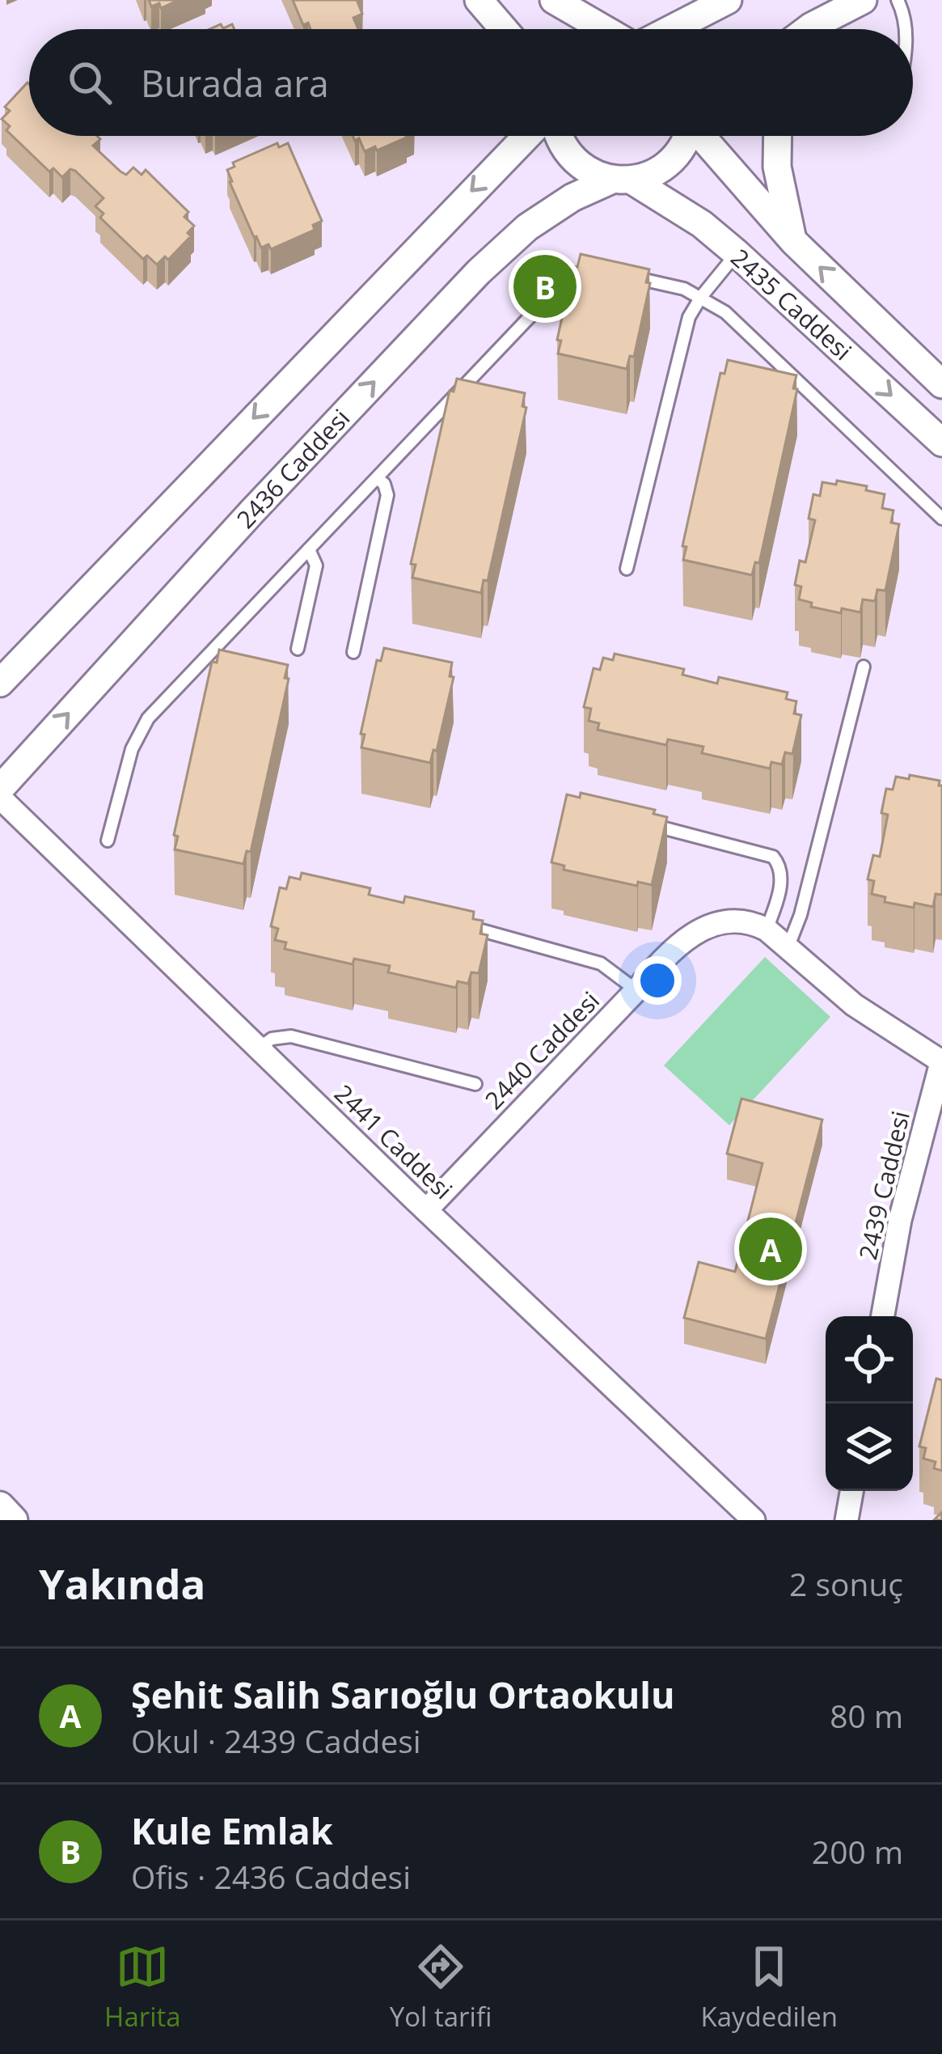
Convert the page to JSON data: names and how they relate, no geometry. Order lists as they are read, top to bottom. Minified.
{"streets":{"street":["2435 Caddesi","2436 Caddesi","2440 Caddesi","2441 Caddesi","2439 Caddesi"]},"crossings":[["2435 Caddesi","2436 Caddesi"],["2440 Caddesi","2441 Caddesi"]],"page":{"search":"Burada ara","pins":["B","A"],"heading":["Yakında","2 sonuç"],"list":[{"mark":"A","name":"Şehit Salih Sarıoğlu Ortaokulu","note":"Okul · 2439 Caddesi","value":"80 m"},{"mark":"B","name":"Kule Emlak","note":"Ofis · 2436 Caddesi","value":"200 m"}],"nav":["Harita","Yol tarifi","Kaydedilen"]}}
